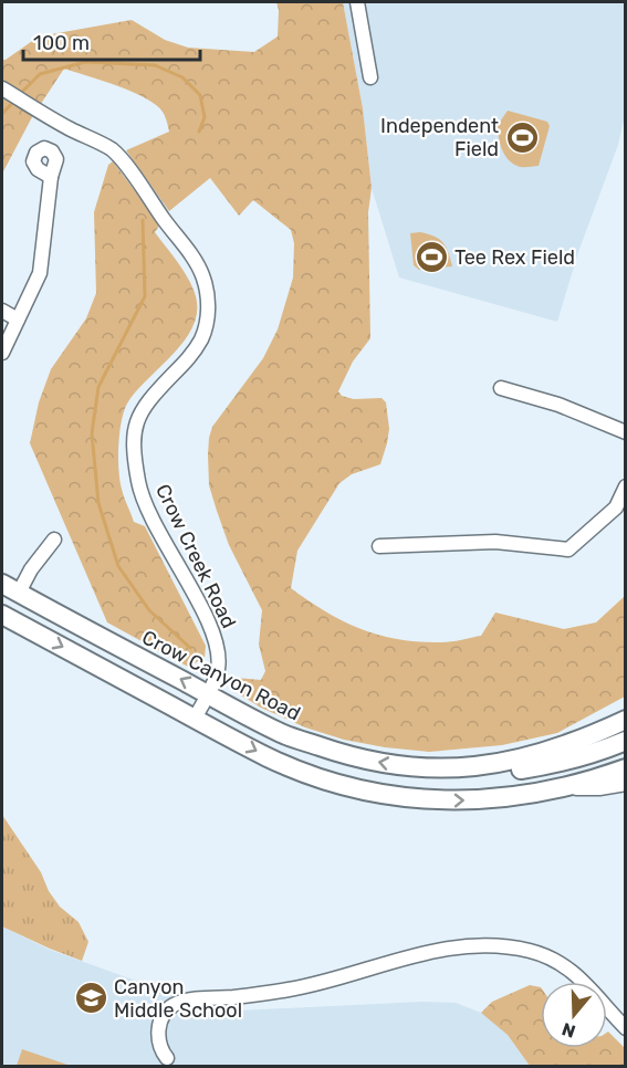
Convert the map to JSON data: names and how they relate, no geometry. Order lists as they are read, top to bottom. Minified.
{"streets":{"main road":["Crow Canyon Road"],"street":["Crow Creek Road"]},"crossings":[["Crow Creek Road","Crow Canyon Road"]],"places":{"sports":["Independent Field","Tee Rex Field"],"school or university":["Canyon Middle School"]},"scale_bar":"100 m","north":"bottom"}
